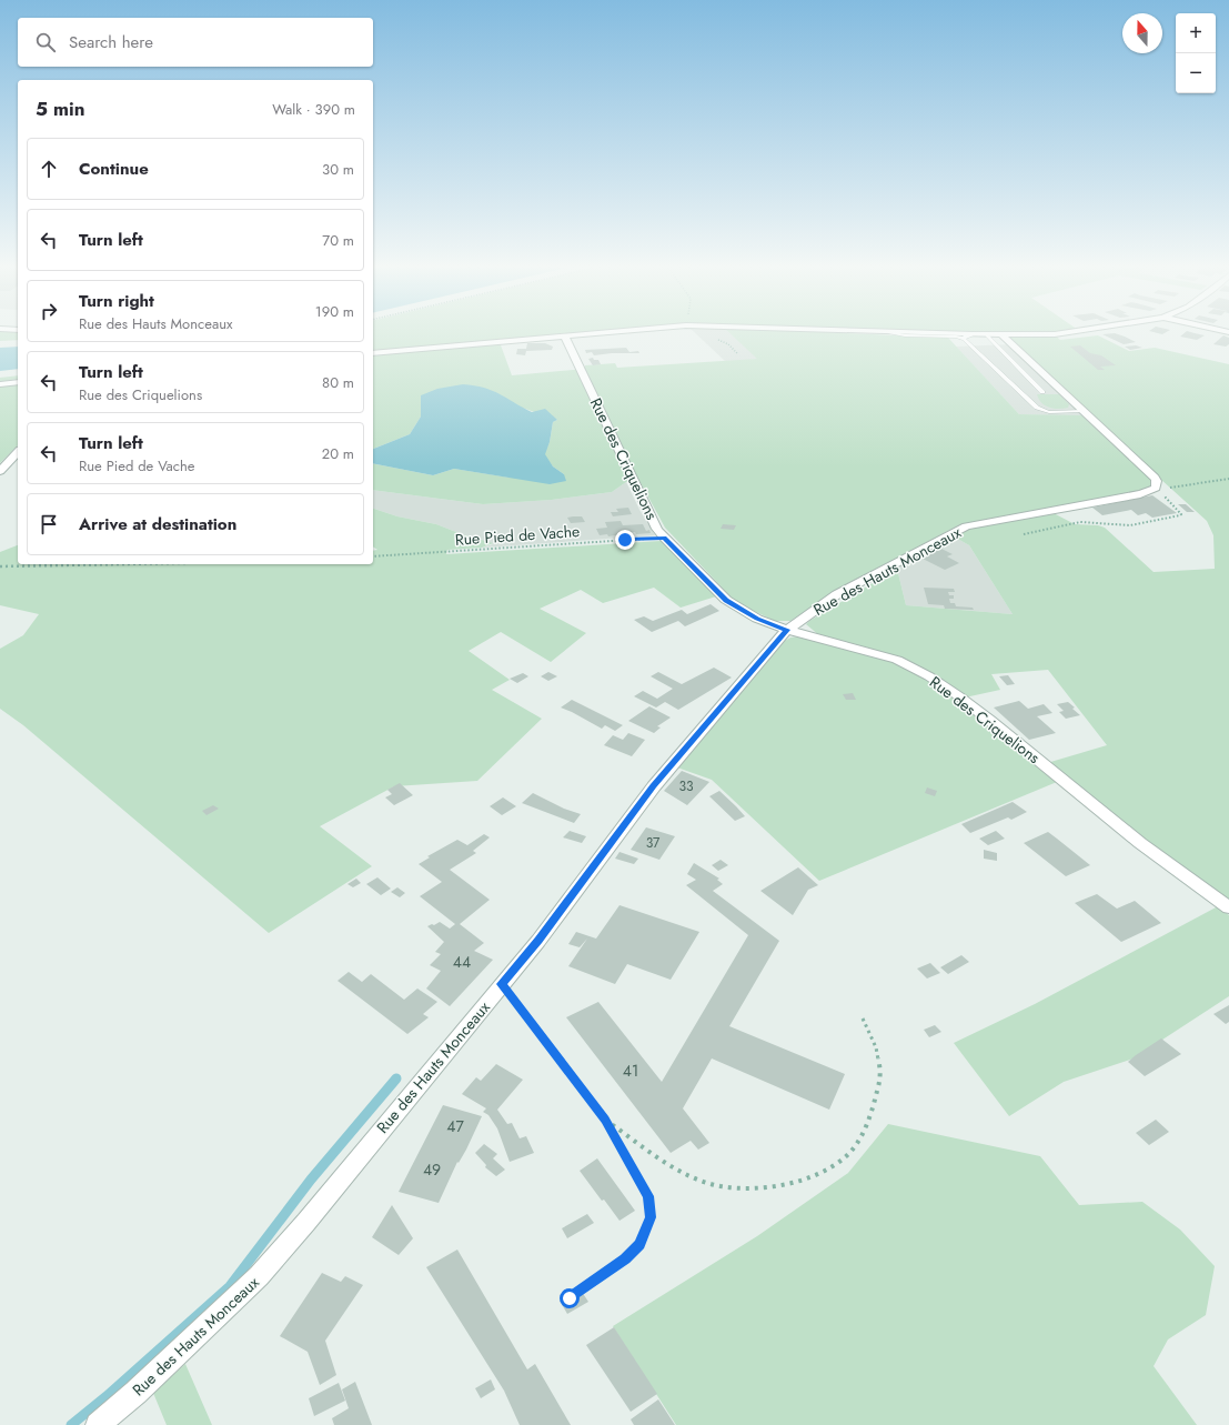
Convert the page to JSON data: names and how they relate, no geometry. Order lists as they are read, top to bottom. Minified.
{"streets":{"street":["Rue des Criquelions","Rue des Hauts Monceaux"],"path":["Rue Pied de Vache"]},"crossings":[["Rue des Criquelions","Rue Pied de Vache"],["Rue des Criquelions","Rue des Hauts Monceaux"]],"house_numbers":["33","37","44","41","47","49"],"north":"top","page":{"map_buttons":["+","−"],"search":"Search here","heading":["5 min","Walk · 390 m"],"list":[["Continue","30 m"],["Turn left","70 m"],["Turn right","Rue des Hauts Monceaux","190 m"],["Turn left","Rue des Criquelions","80 m"],["Turn left","Rue Pied de Vache","20 m"],"Arrive at destination"]}}
